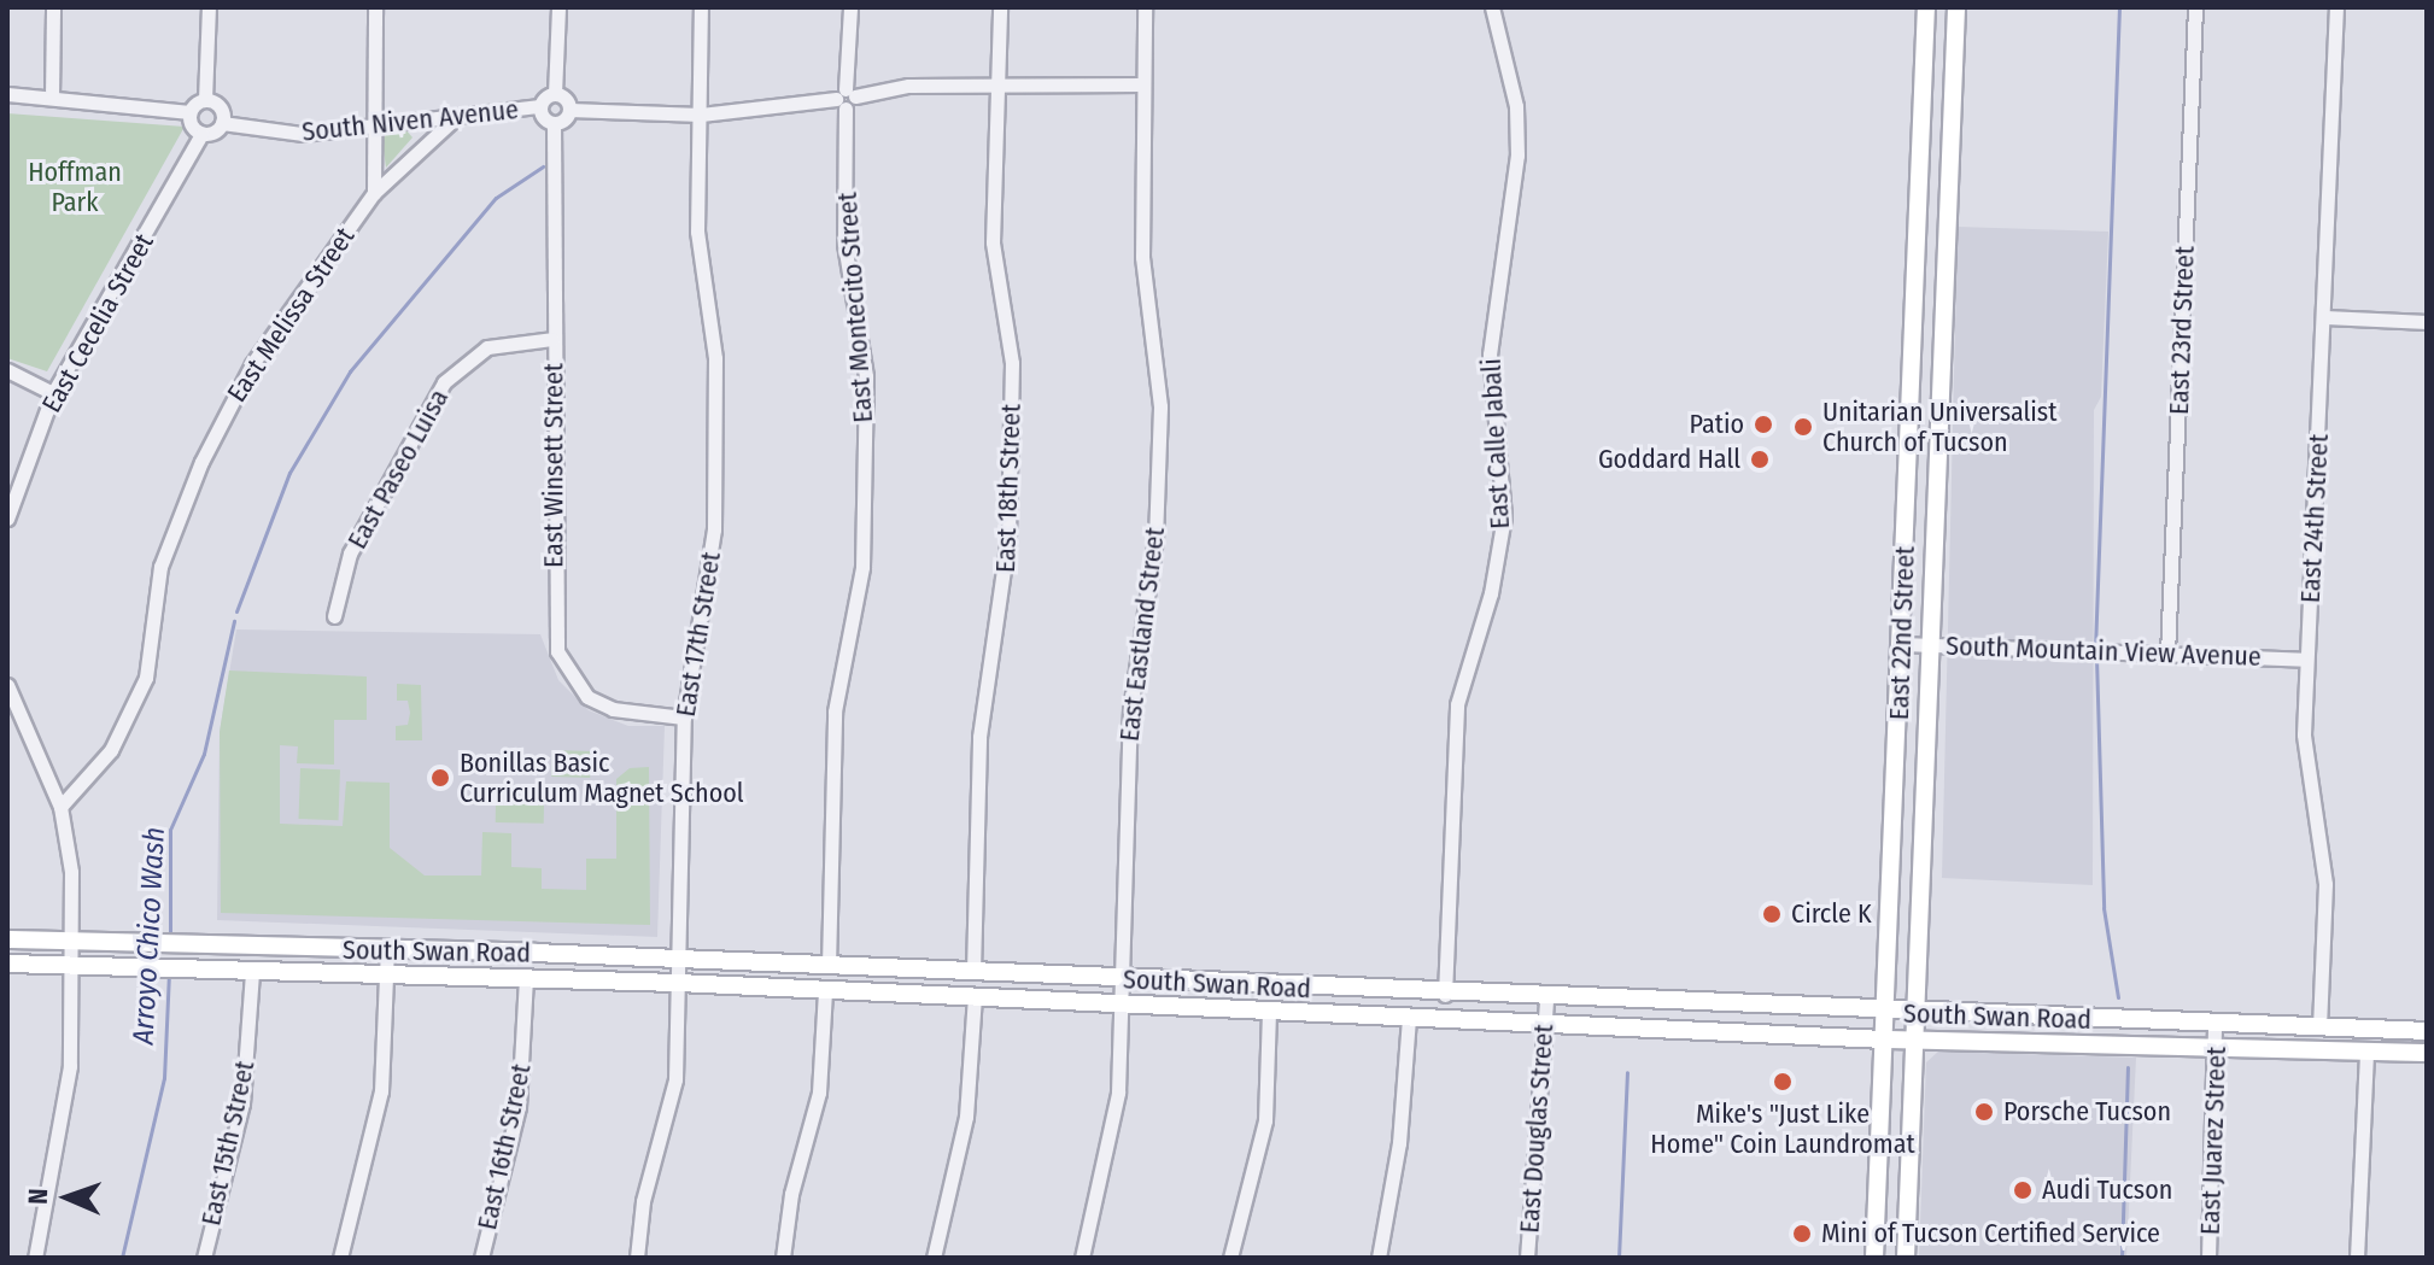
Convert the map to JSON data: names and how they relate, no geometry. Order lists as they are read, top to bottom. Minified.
{"streets":{"main road":["East 22nd Street","South Swan Road"],"street":["South Niven Avenue","East Montecito Street","East Melissa Street","East Cecelia Street","East 23rd Street","East Calle Jabali","East Winsett Street","East Paseo Luisa","East 18th Street","East 24th Street","East 17th Street","East Eastland Street","South Mountain View Avenue","East Douglas Street","East Juarez Street","East 15th Street","East 16th Street"]},"crossings":[["South Niven Avenue","East Melissa Street"],["South Niven Avenue","East Cecelia Street"],["East Montecito Street","South Swan Road"],["East 23rd Street","South Mountain View Avenue"],["East Calle Jabali","South Swan Road"],["East Winsett Street","East Paseo Luisa"],["East Winsett Street","East 17th Street"],["East 18th Street","South Swan Road"],["East 24th Street","South Mountain View Avenue"],["East 24th Street","South Swan Road"],["East 22nd Street","South Mountain View Avenue"],["East 22nd Street","South Swan Road"],["East 17th Street","South Swan Road"],["East Eastland Street","South Swan Road"],["South Swan Road","East Douglas Street"],["South Swan Road","East Juarez Street"],["South Swan Road","East 15th Street"],["South Swan Road","East 16th Street"]],"water":["Arroyo Chico Wash"],"parks":["Hoffman Park"],"places":["Patio","Unitarian Universalist Church of Tucson","Goddard Hall","Bonillas Basic Curriculum Magnet School","Circle K","Mike's \"Just Like Home\" Coin Laundromat","Porsche Tucson","Audi Tucson","Mini of Tucson Certified Service"],"north":"left"}
